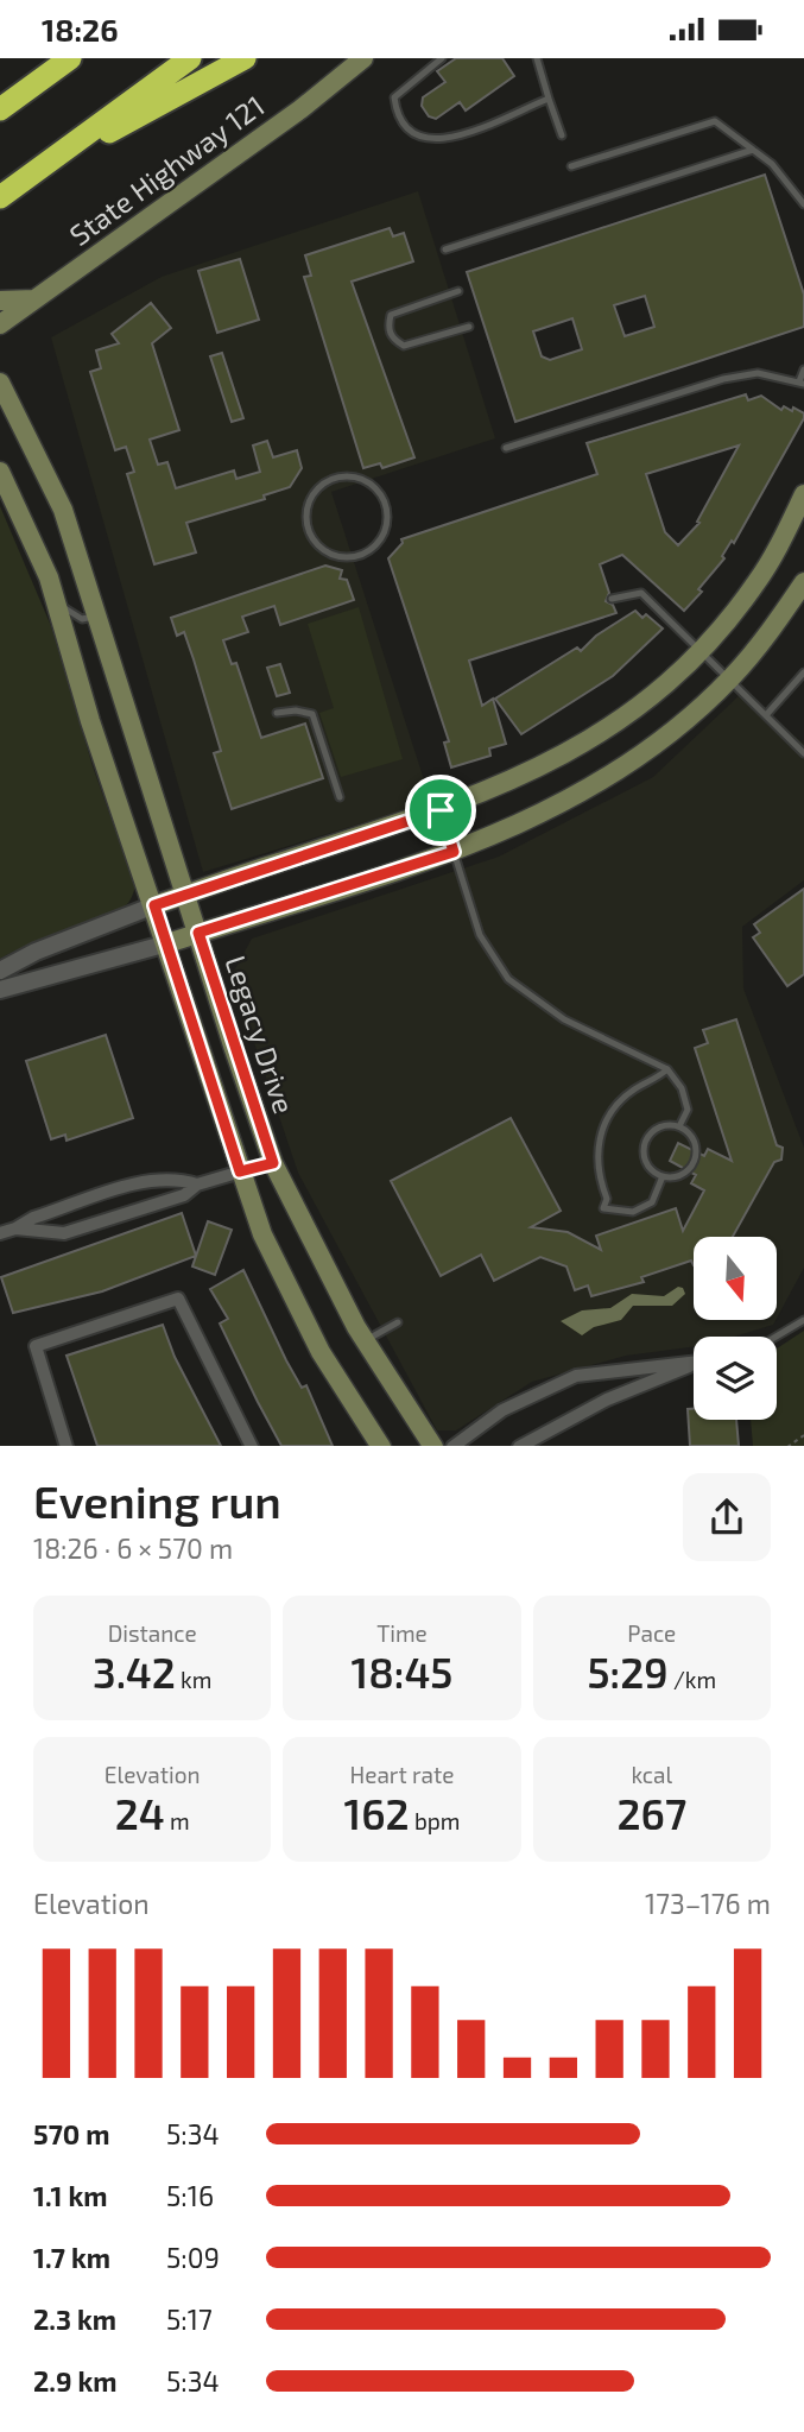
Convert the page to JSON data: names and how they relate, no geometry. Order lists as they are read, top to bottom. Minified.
{"streets":{"main road":["State Highway 121","Legacy Drive"]},"north":"bottom","page":{"status":"18:26","heading":["Evening run","18:26 · 6 × 570 m"],"stats":[["Distance","3.42 km"],["Time","18:45"],["Pace","5:29 /km"],["Elevation","24 m"],["Heart rate","162 bpm"],["kcal","267"]],"chart":["Elevation","173–176 m"],"list":[{"name":"570 m","note":"5:34"},{"name":"1.1 km","note":"5:16"},{"name":"1.7 km","note":"5:09"},{"name":"2.3 km","note":"5:17"},{"name":"2.9 km","note":"5:34"}]}}
